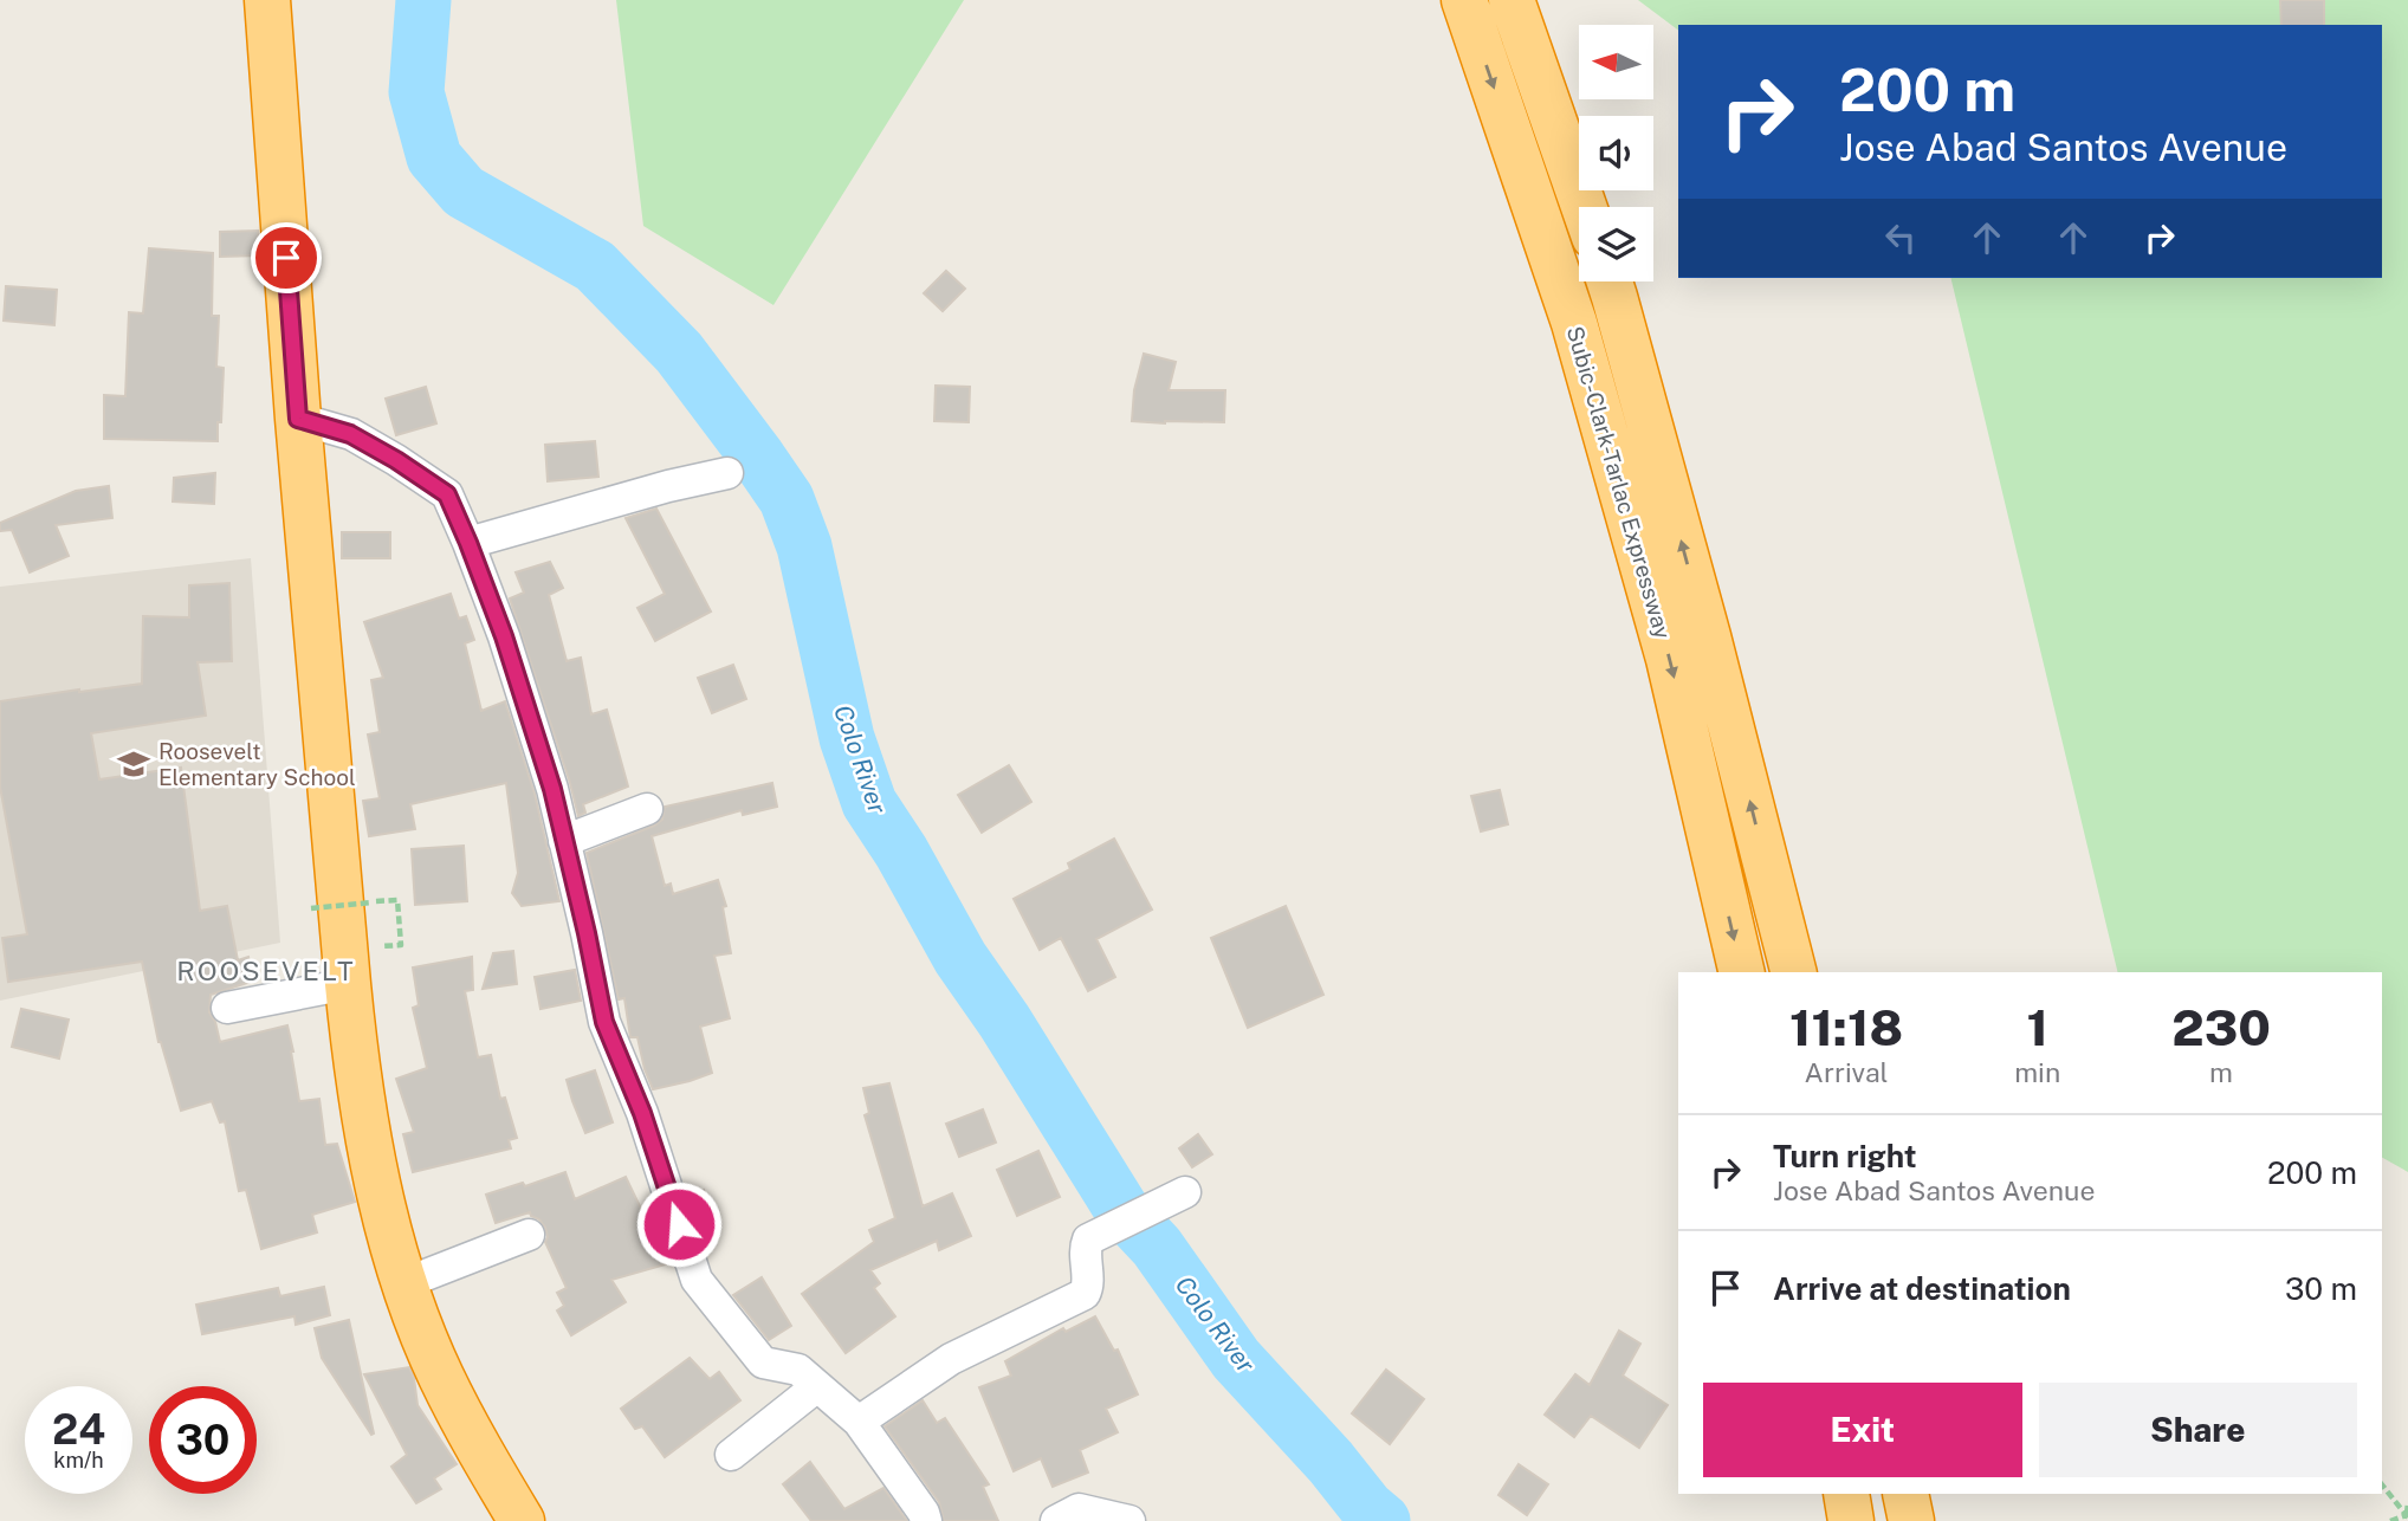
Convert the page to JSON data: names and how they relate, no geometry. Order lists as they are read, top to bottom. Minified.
{"streets":{"highway":["Subic-Clark-Tarlac Expressway"]},"districts":["ROOSEVELT"],"water":["Colo River"],"places":{"school or university":["Roosevelt Elementary School"]},"north":"left","page":{"turn":["200 m","Jose Abad Santos Avenue"],"eta":["11:18","Arrival","1","min","230","m"],"list":[{"name":"Turn right","note":"Jose Abad Santos Avenue","value":"200 m"},{"name":"Arrive at destination","value":"30 m"}],"buttons":["Exit","Share"],"speed":"24 km/h","limit":"30"}}
